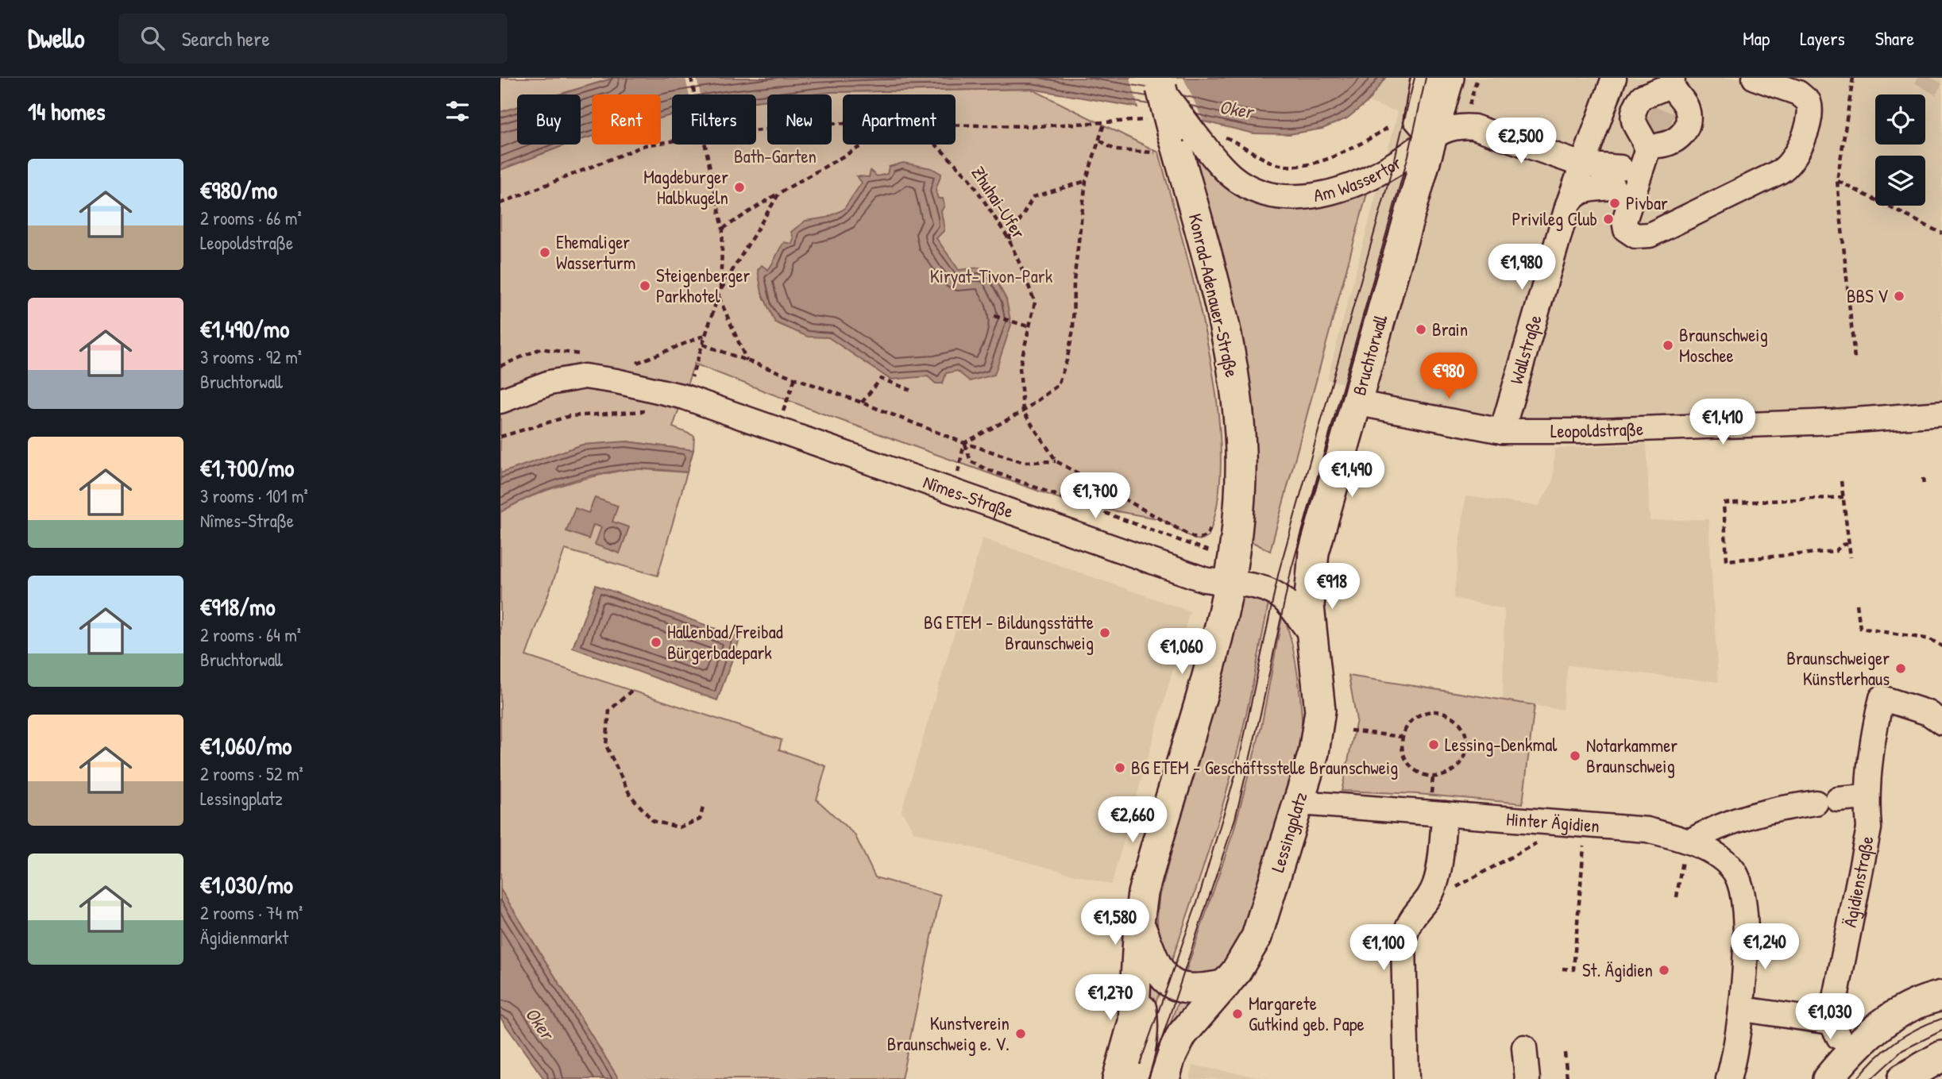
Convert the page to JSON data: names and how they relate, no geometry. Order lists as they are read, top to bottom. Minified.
{"streets":{"main road":["Konrad-Adenauer-Straße","Bruchtorwall","Lessingplatz"],"street":["Am Wassertor","Wallstraße","Leopoldstraße","Nîmes-Straße","Hinter Ägidien","Ägidienstraße"],"path":["Zhuhai-Ufer"]},"crossings":[["Am Wassertor","Konrad-Adenauer-Straße"],["Am Wassertor","Wallstraße"],["Am Wassertor","Bruchtorwall"],["Konrad-Adenauer-Straße","Nîmes-Straße"],["Wallstraße","Leopoldstraße"],["Bruchtorwall","Leopoldstraße"],["Bruchtorwall","Lessingplatz"],["Hinter Ägidien","Lessingplatz"],["Hinter Ägidien","Ägidienstraße"]],"water":["Oker"],"parks":["Bath-Garten","Kiryat-Tivon-Park"],"places":["Magdeburger Halbkugeln","Pivbar","Privileg Club","Ehemaliger Wasserturm","Steigenberger Parkhotel","BBS V","Brain","Braunschweig Moschee","BG ETEM - Bildungsstätte Braunschweig","Hallenbad/Freibad Bürgerbadepark","Braunschweiger Künstlerhaus","Lessing-Denkmal","Notarkammer Braunschweig","BG ETEM - Geschäftsstelle Braunschweig","St. Ägidien","Margarete Gutkind geb. Pape","Kunstverein Braunschweig e. V."],"page":{"header":"Dwello","search":"Search here","nav":["Map","Layers","Share"],"heading":"14 homes","chip":["Buy","Rent","Filters","New","Apartment"],"price":["€2,500","€1,980","€980","€1,410","€1,490","€1,700","€918","€1,060","€2,660","€1,580","€1,240","€1,100","€1,270","€1,030"],"list":[{"name":"€980/mo","note":"2 rooms · 66 m² · Leopoldstraße"},{"name":"€1,490/mo","note":"3 rooms · 92 m² · Bruchtorwall"},{"name":"€1,700/mo","note":"3 rooms · 101 m² · Nîmes-Straße"},{"name":"€918/mo","note":"2 rooms · 64 m² · Bruchtorwall"},{"name":"€1,060/mo","note":"2 rooms · 52 m² · Lessingplatz"},{"name":"€1,030/mo","note":"2 rooms · 74 m² · Ägidienmarkt"}]}}
